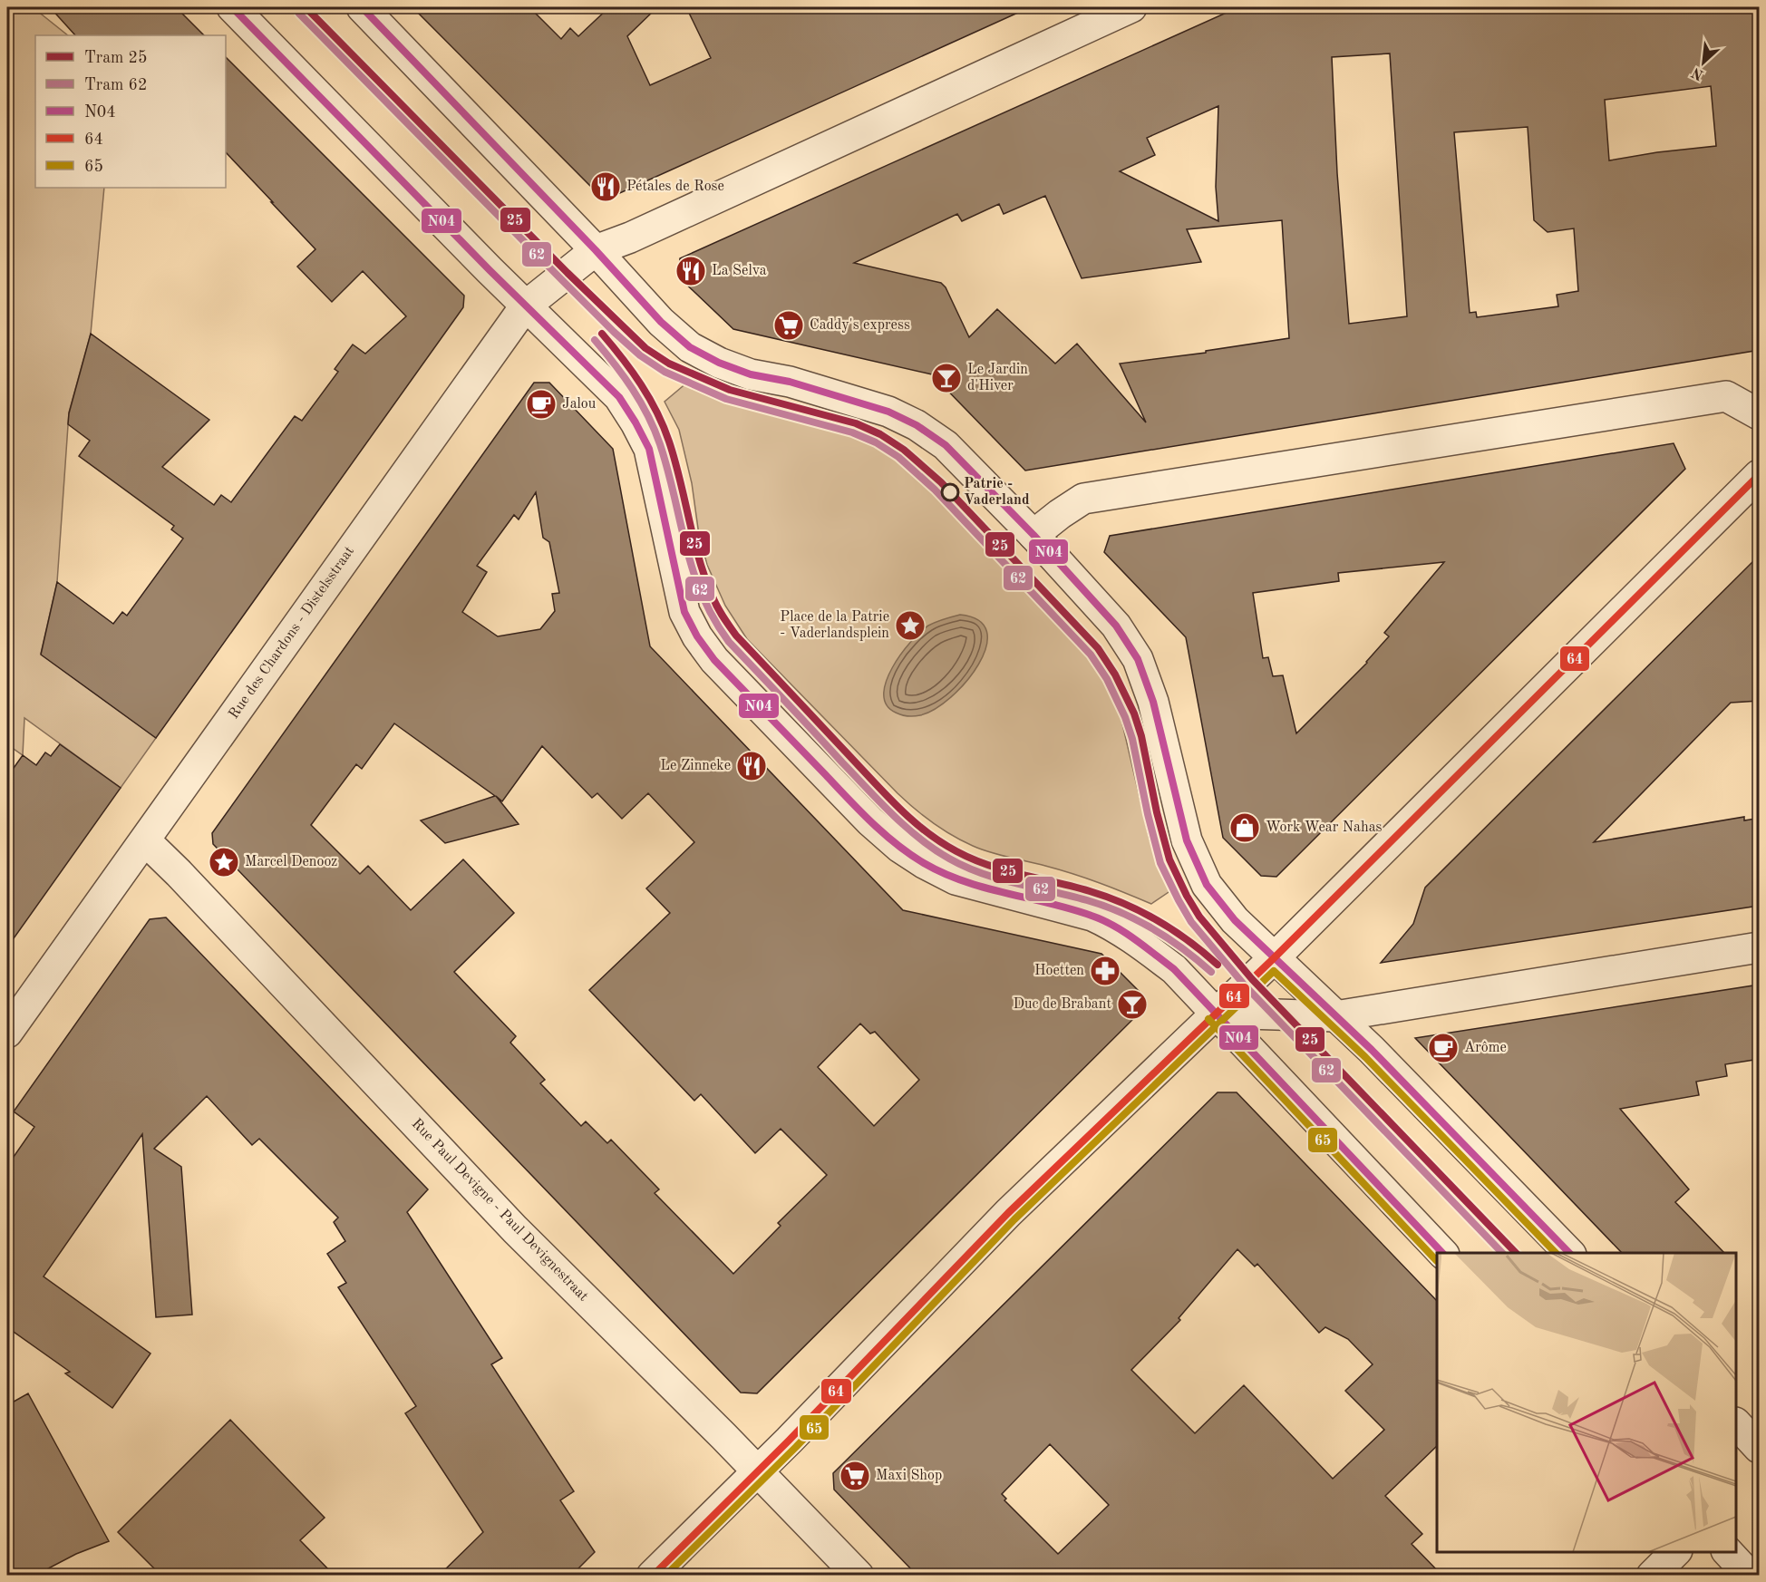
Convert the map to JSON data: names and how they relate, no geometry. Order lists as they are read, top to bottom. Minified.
{"streets":{"street":["Rue des Chardons - Distelsstraat","Rue Paul Devigne - Paul Devignestraat"]},"crossings":[["Rue des Chardons - Distelsstraat","Rue Paul Devigne - Paul Devignestraat"]],"places":{"restaurant":["Pétales de Rose","La Selva","Le Zinneke"],"supermarket":["Caddy's express","Maxi Shop"],"bar":["Le Jardin d'Hiver","Duc de Brabant"],"cafe":["Jalou","Arôme"],"other":["Patrie - Vaderland"],"place":["Place de la Patrie - Vaderlandsplein","Marcel Denooz"],"shop":["Work Wear Nahas"],"pharmacy":["Hoetten"]},"lines":["tram line 25","transit line N04","tram line 62","transit line 64","transit line 65"],"legend":["Tram 25","Tram 62","N04","64","65"],"north":"bottom left"}
